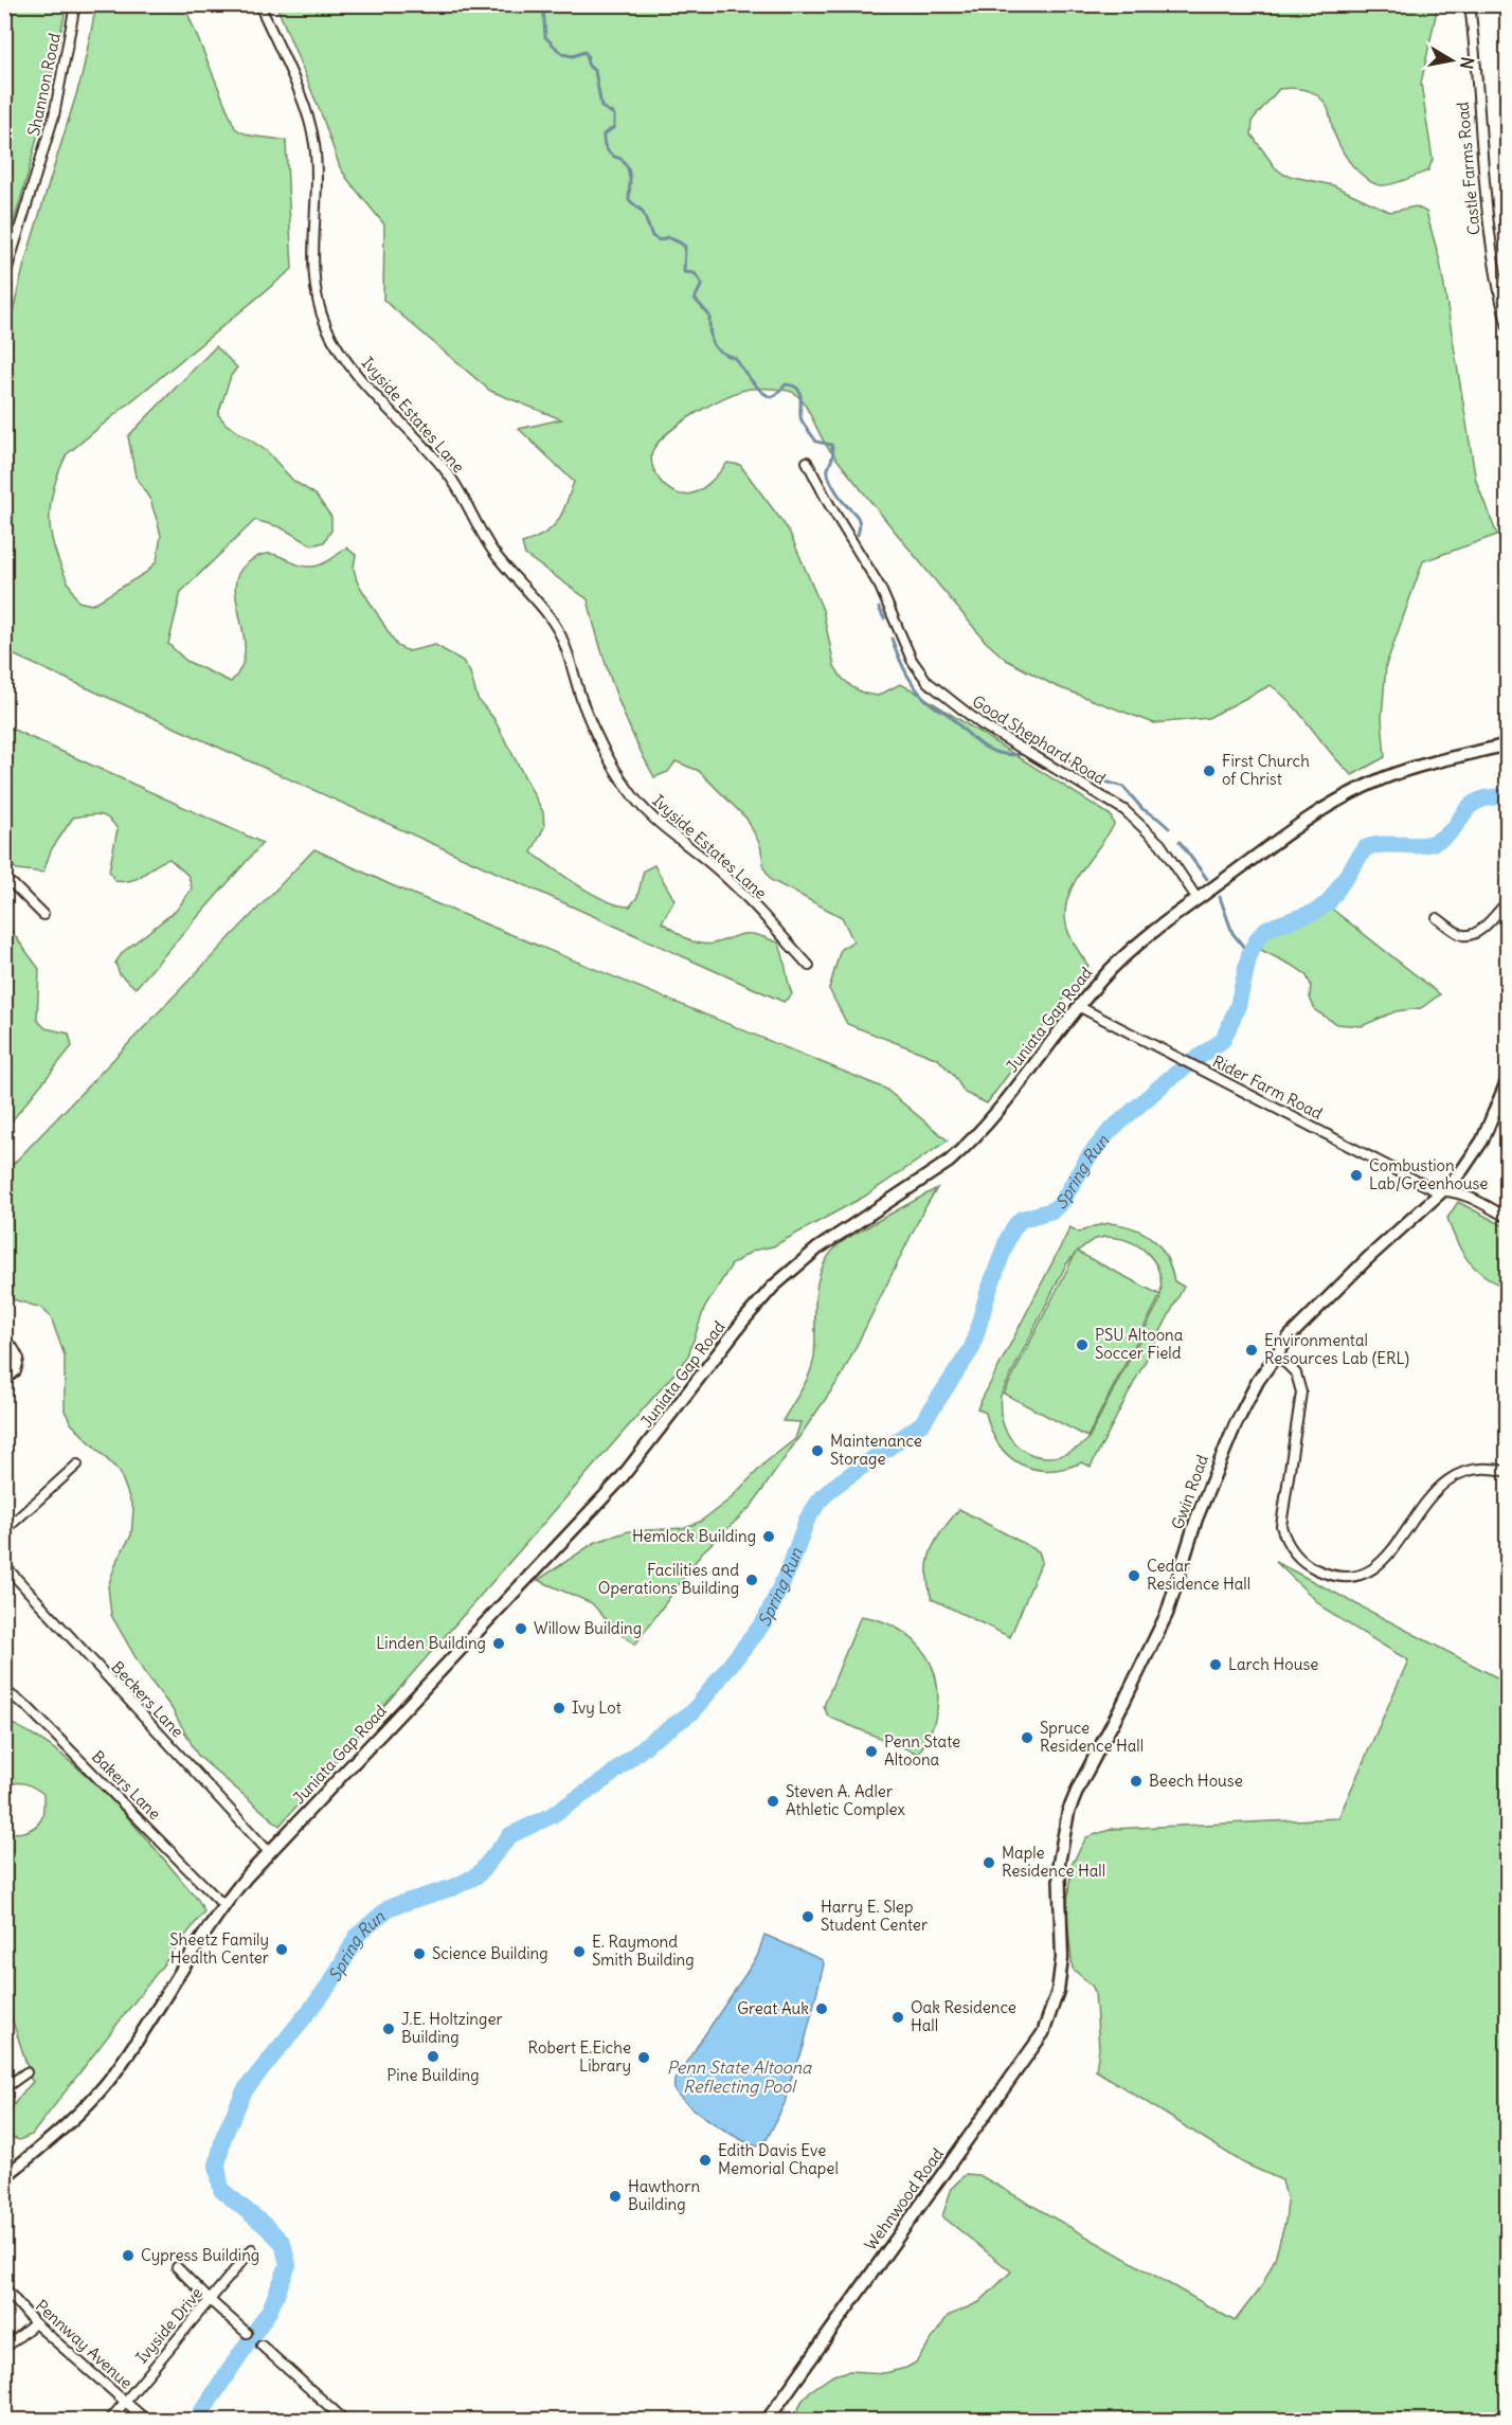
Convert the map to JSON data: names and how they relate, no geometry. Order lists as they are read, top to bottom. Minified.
{"streets":{"main road":["Juniata Gap Road","Gwin Road","Wehnwood Road"],"street":["Shannon Road","Castle Farms Road","Ivyside Estates Lane","Good Shephard Road","Rider Farm Road","Beckers Lane","Bakers Lane","Ivyside Drive","Pennway Avenue"]},"crossings":[["Good Shephard Road","Juniata Gap Road"],["Juniata Gap Road","Rider Farm Road"],["Juniata Gap Road","Beckers Lane"],["Juniata Gap Road","Bakers Lane"],["Rider Farm Road","Gwin Road"],["Gwin Road","Wehnwood Road"],["Ivyside Drive","Pennway Avenue"]],"water":["Spring Run","Penn State Altoona Reflecting Pool"],"places":["First Church of Christ","Combustion Lab/Greenhouse","PSU Altoona Soccer Field","Environmental Resources Lab (ERL)","Maintenance Storage","Hemlock Building","Cedar Residence Hall","Facilities and Operations Building","Willow Building","Linden Building","Larch House","Ivy Lot","Spruce Residence Hall","Penn State Altoona","Beech House","Steven A. Adler Athletic Complex","Maple Residence Hall","Harry E. Slep Student Center","Sheetz Family Health Center","E. Raymond Smith Building","Science Building","Great Auk","Oak Residence Hall","J.E. Holtzinger Building","Pine Building","Robert E.Eiche Library","Edith Davis Eve Memorial Chapel","Hawthorn Building","Cypress Building"],"north":"right"}
